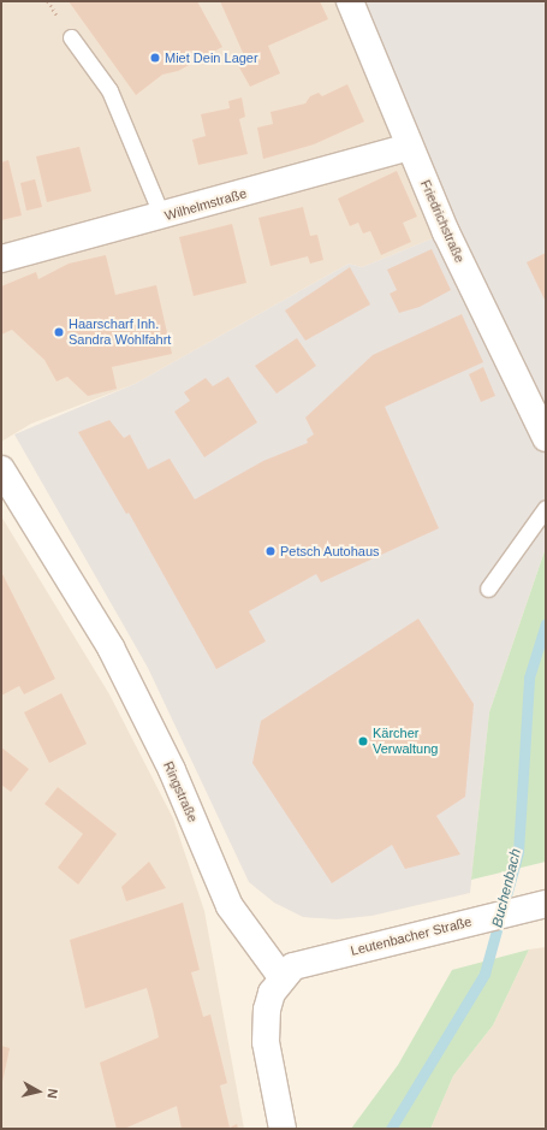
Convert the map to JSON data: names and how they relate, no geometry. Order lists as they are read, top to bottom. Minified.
{"streets":{"street":["Wilhelmstraße","Friedrichstraße","Ringstraße","Leutenbacher Straße"]},"crossings":[["Wilhelmstraße","Friedrichstraße"],["Ringstraße","Leutenbacher Straße"]],"water":["Buchenbach"],"places":["Miet Dein Lager","Haarscharf Inh. Sandra Wohlfahrt","Petsch Autohaus","Kärcher Verwaltung"],"north":"right"}
